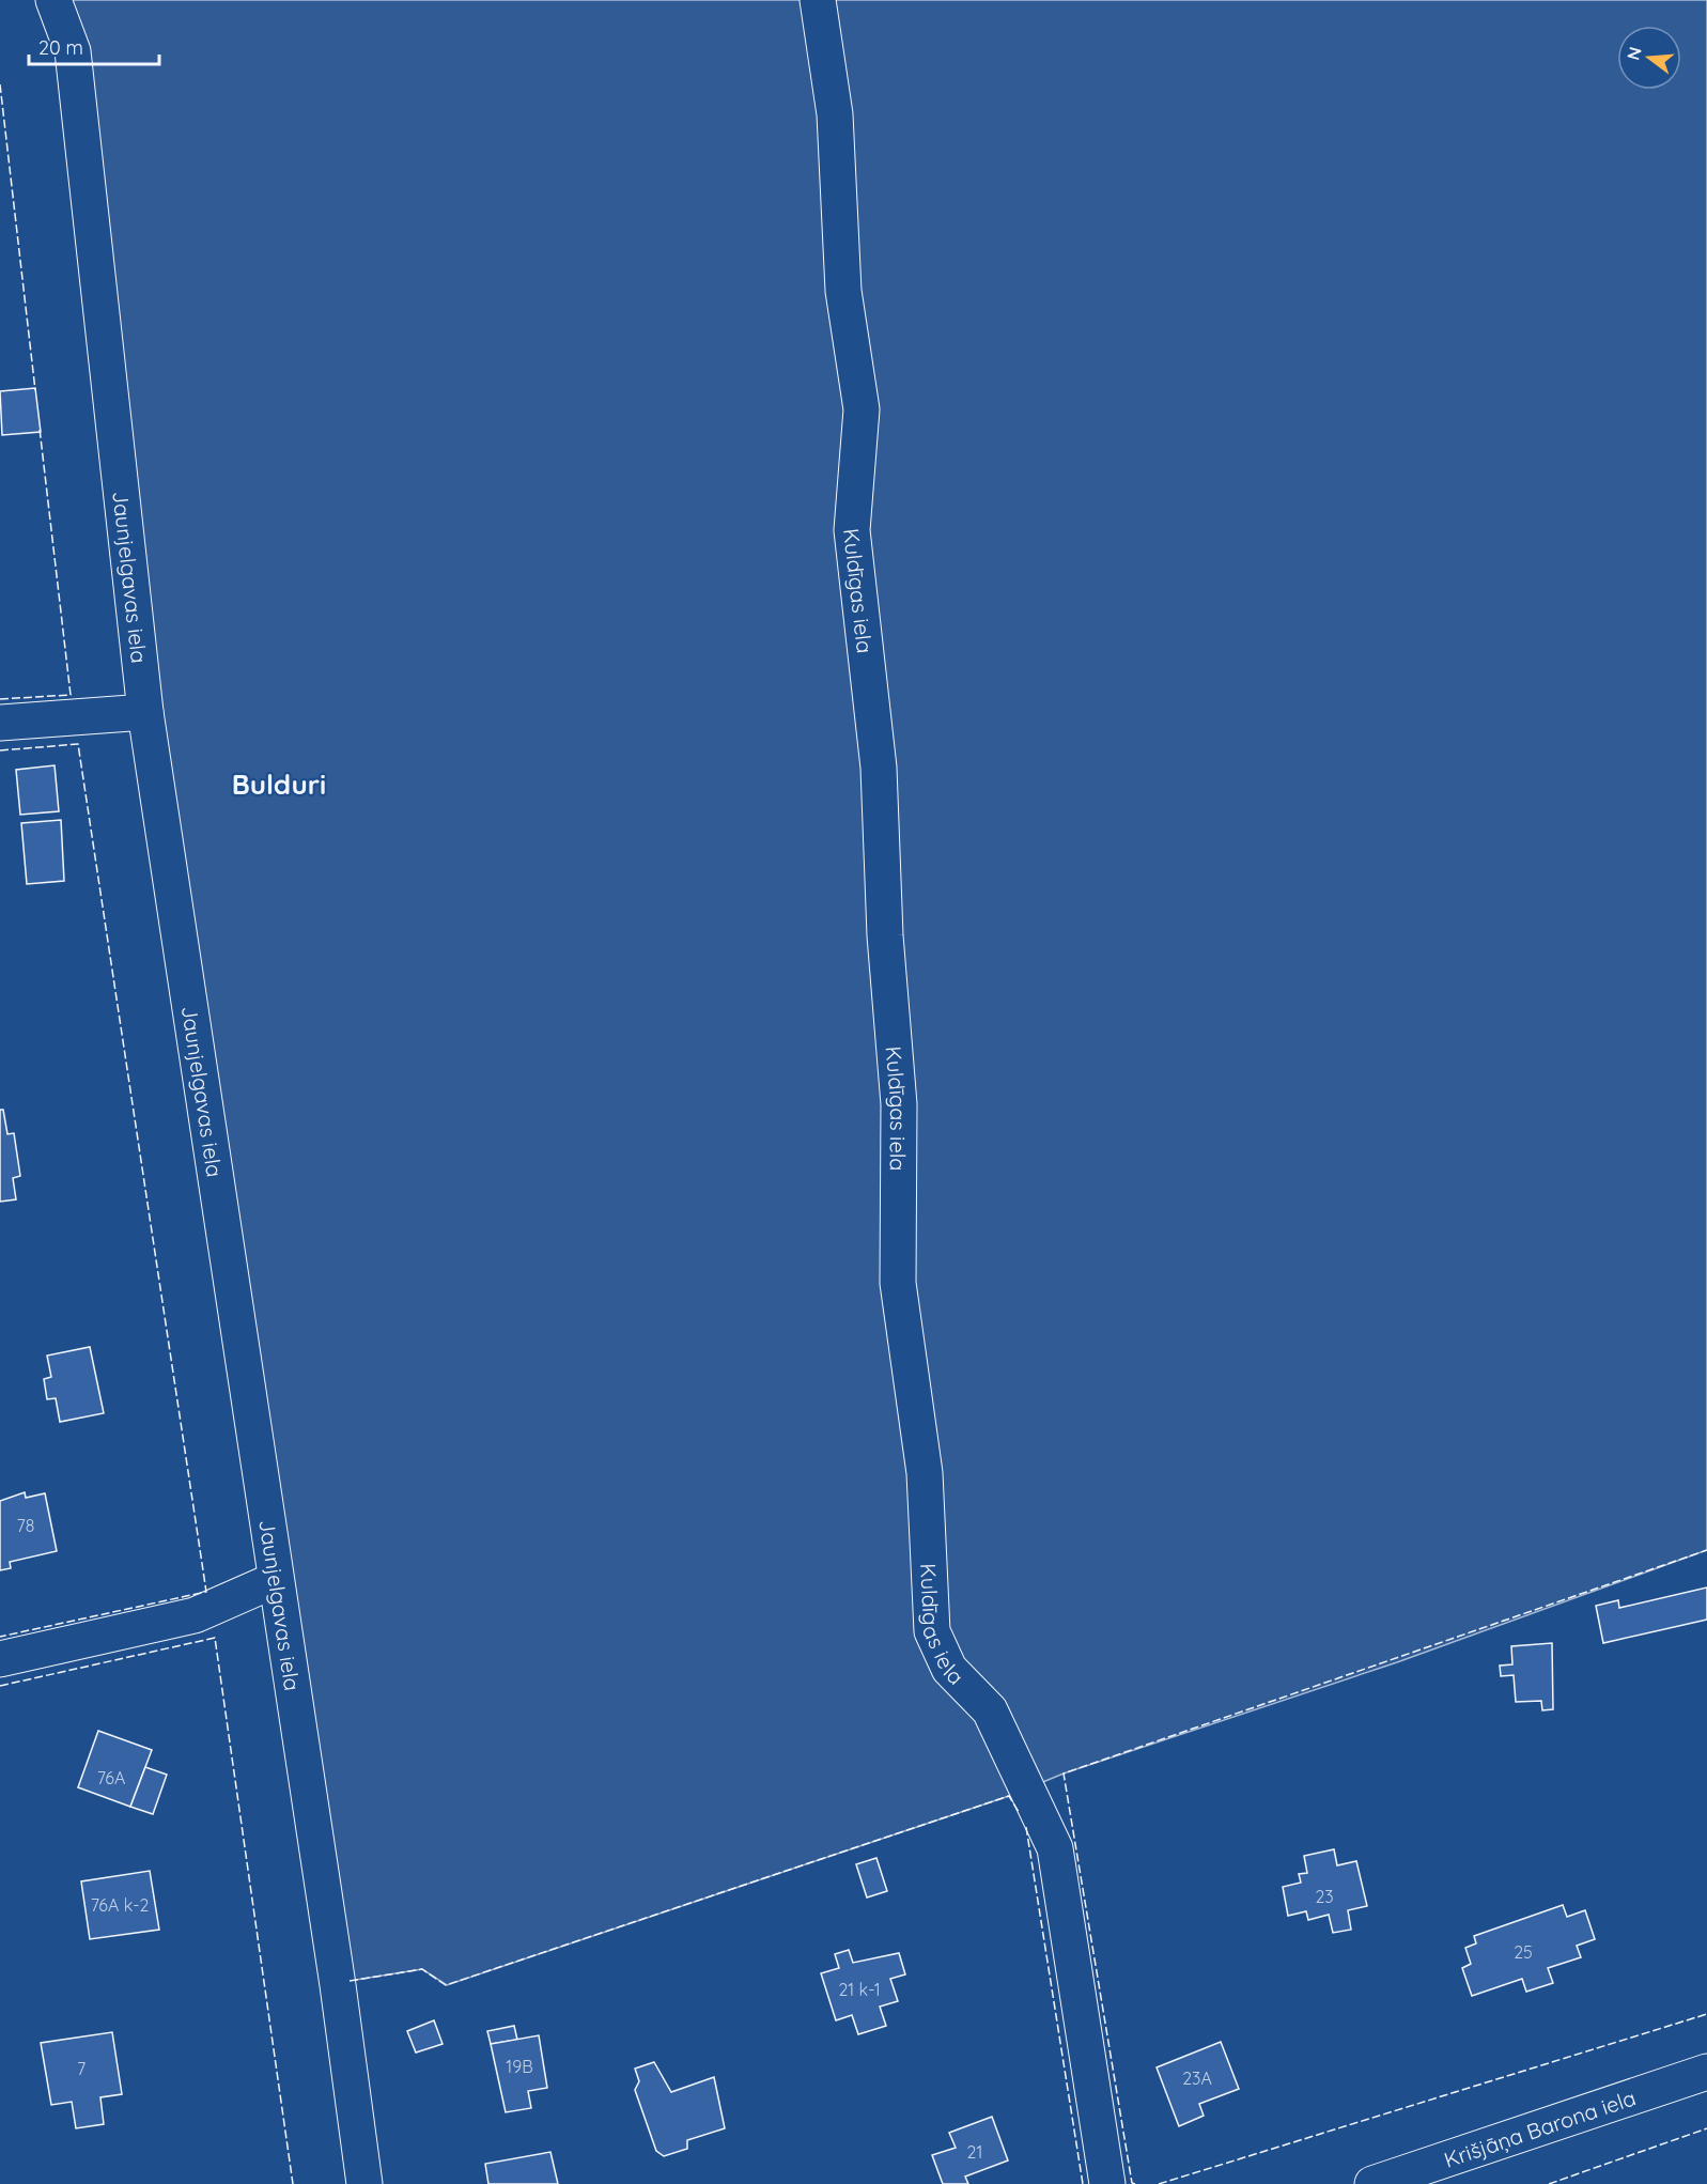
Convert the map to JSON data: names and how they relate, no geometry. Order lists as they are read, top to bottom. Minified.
{"streets":{"street":["Jaunjelgavas iela","Kuldīgas iela","Krišjāņa Barona iela"]},"districts":["Bulduri"],"house_numbers":["78","76A","23","76A k-2","25","21 k-1","19B","7","23A","21"],"scale_bar":"20 m","north":"left"}
